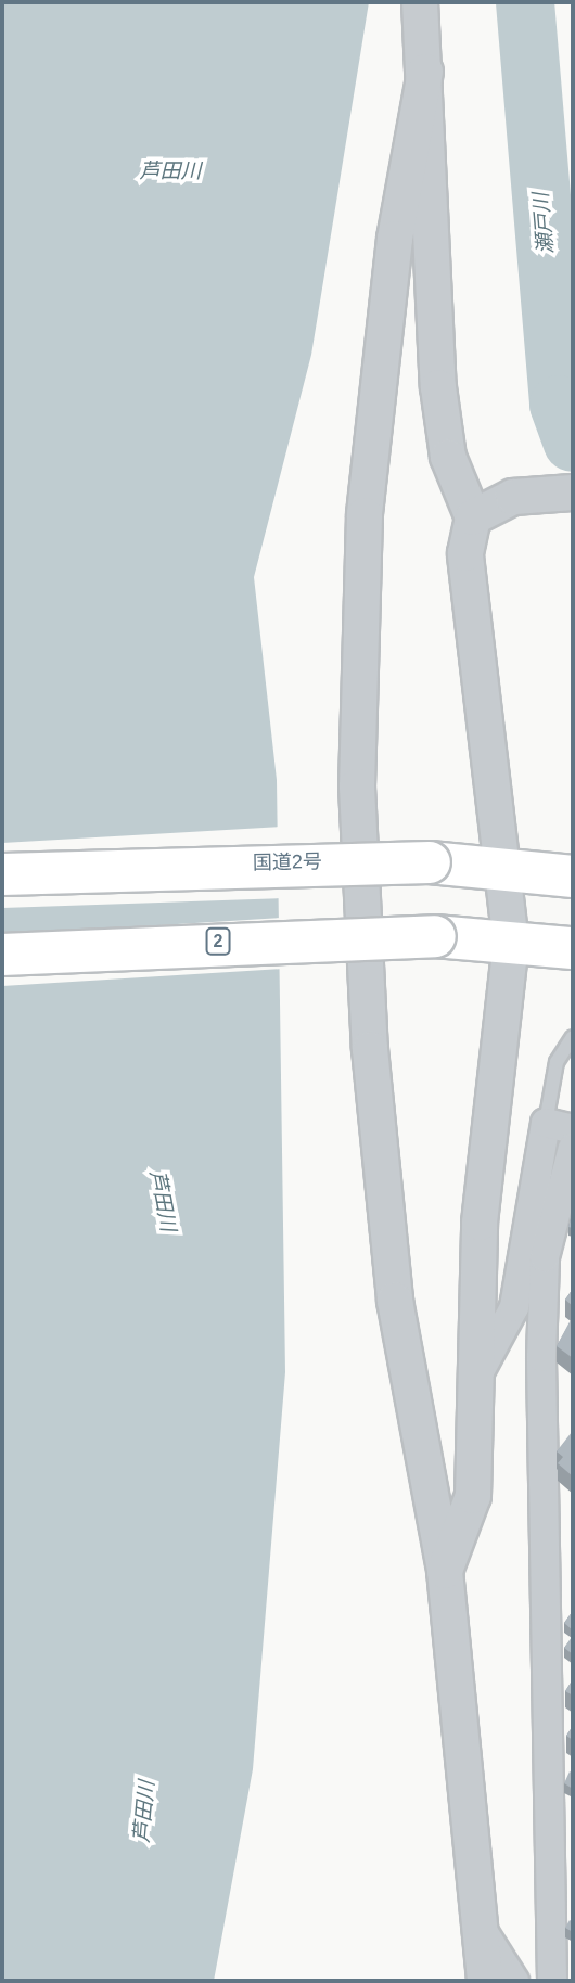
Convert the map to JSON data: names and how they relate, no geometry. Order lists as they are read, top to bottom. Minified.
{"streets":{"highway":["国道2号","2"]},"water":["芦田川","瀬戸川"]}
